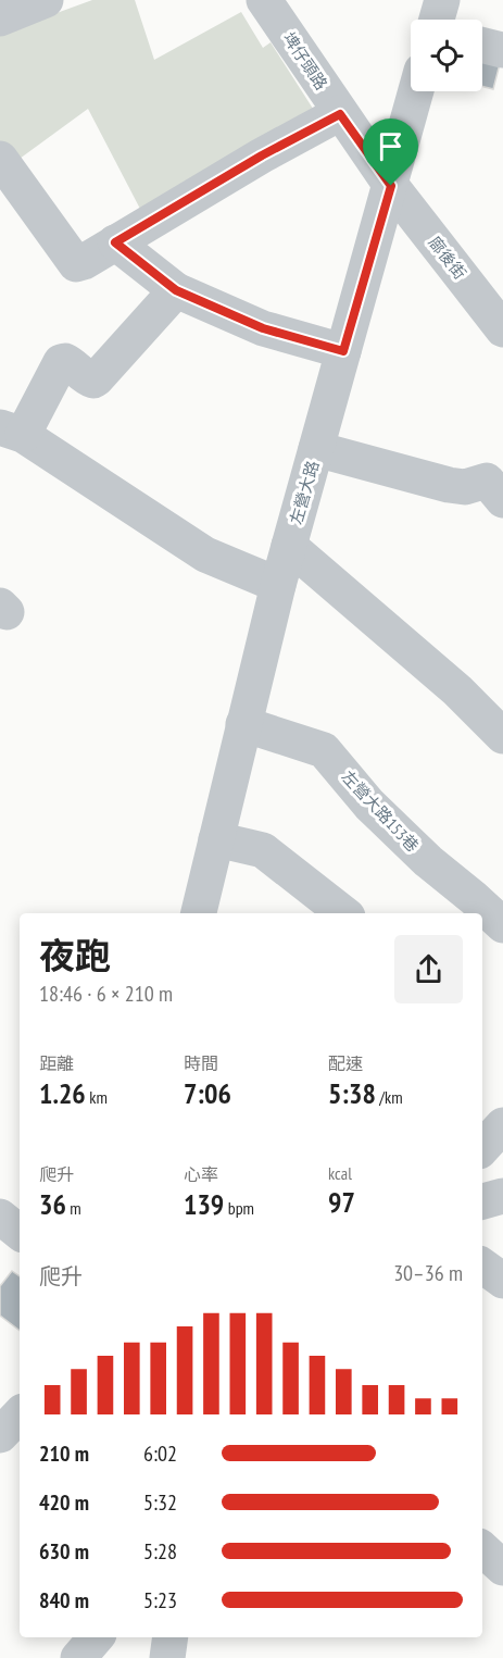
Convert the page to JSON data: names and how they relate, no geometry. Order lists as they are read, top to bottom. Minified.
{"streets":{"street":["埤仔頭路","廍後街","左營大路","左營大路153巷"]},"crossings":[["埤仔頭路","廍後街"],["埤仔頭路","左營大路"],["廍後街","左營大路"],["左營大路","左營大路153巷"]],"page":{"heading":["夜跑","18:46 · 6 × 210 m"],"stats":[["距離","1.26 km"],["時間","7:06"],["配速","5:38 /km"],["爬升","36 m"],["心率","139 bpm"],["kcal","97"]],"chart":["爬升","30–36 m"],"list":[{"name":"210 m","note":"6:02"},{"name":"420 m","note":"5:32"},{"name":"630 m","note":"5:28"},{"name":"840 m","note":"5:23"}]}}
